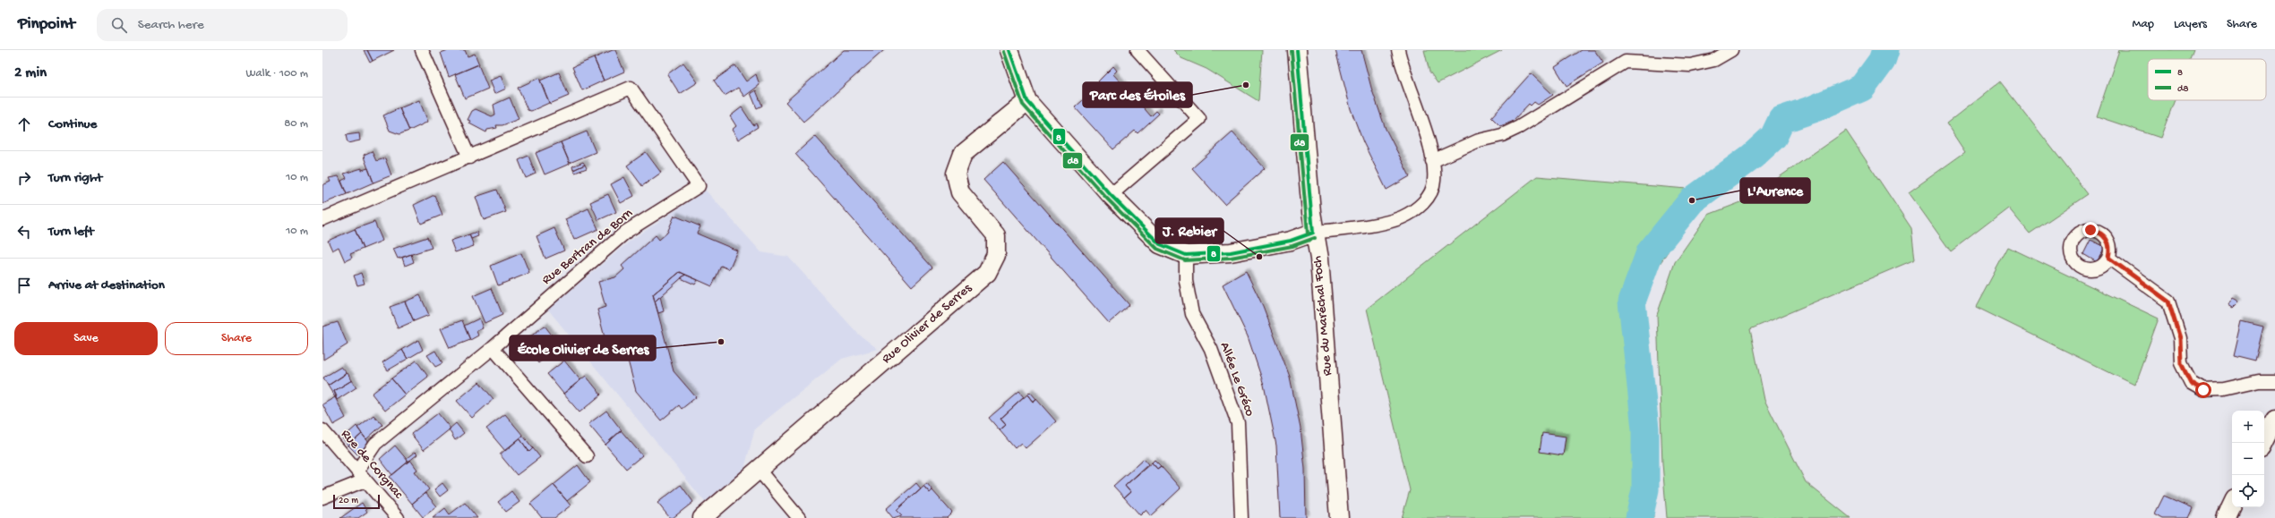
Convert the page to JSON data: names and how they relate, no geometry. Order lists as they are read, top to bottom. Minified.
{"streets":{"street":["Rue Bertran de Born","Rue du Maréchal Foch","Rue Olivier de Serres","Allée Le Gréco","Rue de Corgnac"]},"crossings":[["Rue Bertran de Born","Rue de Corgnac"]],"places":["Parc des Étoiles","L'Aurence","J. Rebier","École Olivier de Serres"],"lines":["transit line 8","transit line d8"],"legend":["8","d8"],"scale_bar":"20 m","page":{"header":"Pinpoint","search":"Search here","nav":["Map","Layers","Share"],"heading":["2 min","Walk · 100 m"],"list":[["Continue","80 m"],["Turn right","10 m"],["Turn left","10 m"],"Arrive at destination"],"buttons":["Save","Share"],"map_buttons":["+","−"],"scale":"20 m"}}
